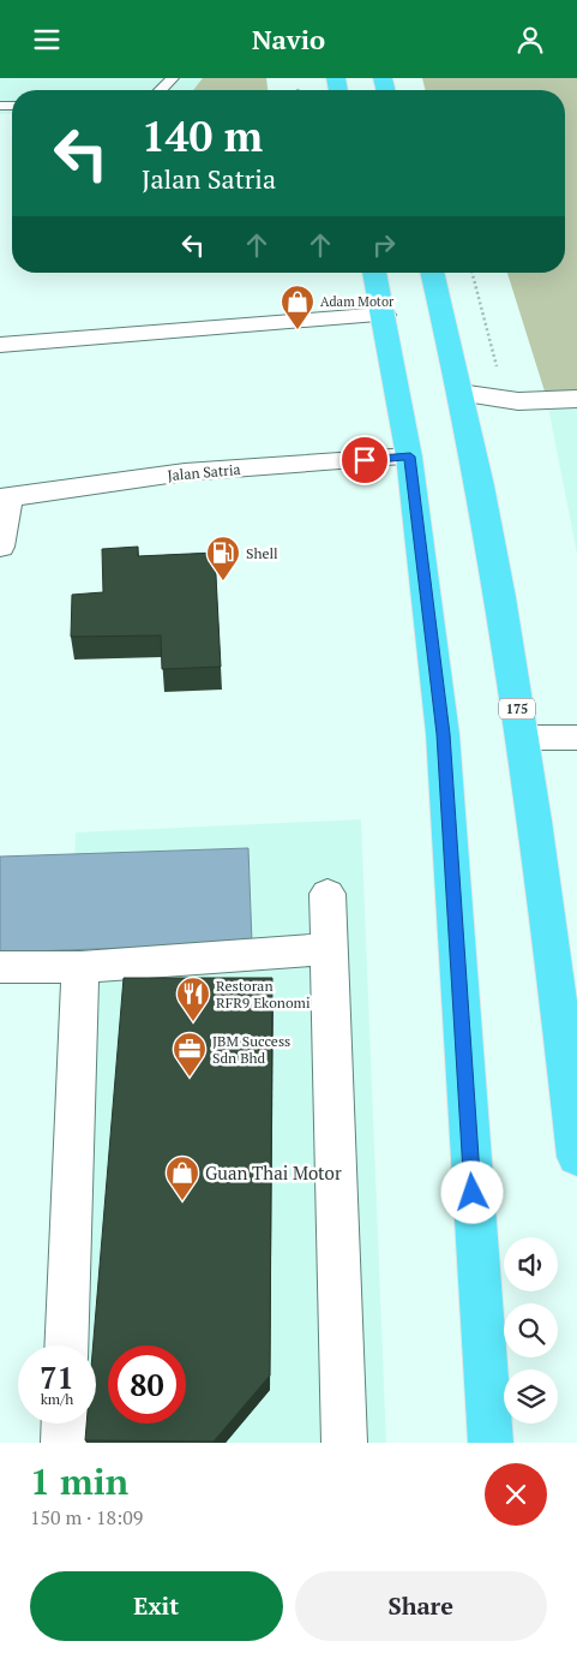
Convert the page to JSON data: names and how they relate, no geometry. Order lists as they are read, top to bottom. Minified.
{"streets":{"highway":["175"],"street":["Jalan Satria"]},"places":{"shop":["Adam Motor","Guan Thai Motor"],"fuel station":["Shell"],"restaurant":["Restoran RFR9 Ekonomi"],"office":["JBM Success Sdn Bhd"]},"page":{"header":"Navio","turn":["140 m","Jalan Satria"],"speed":"71 km/h","limit":"80","heading":["1 min","150 m · 18:09"],"buttons":["Exit","Share"]}}
